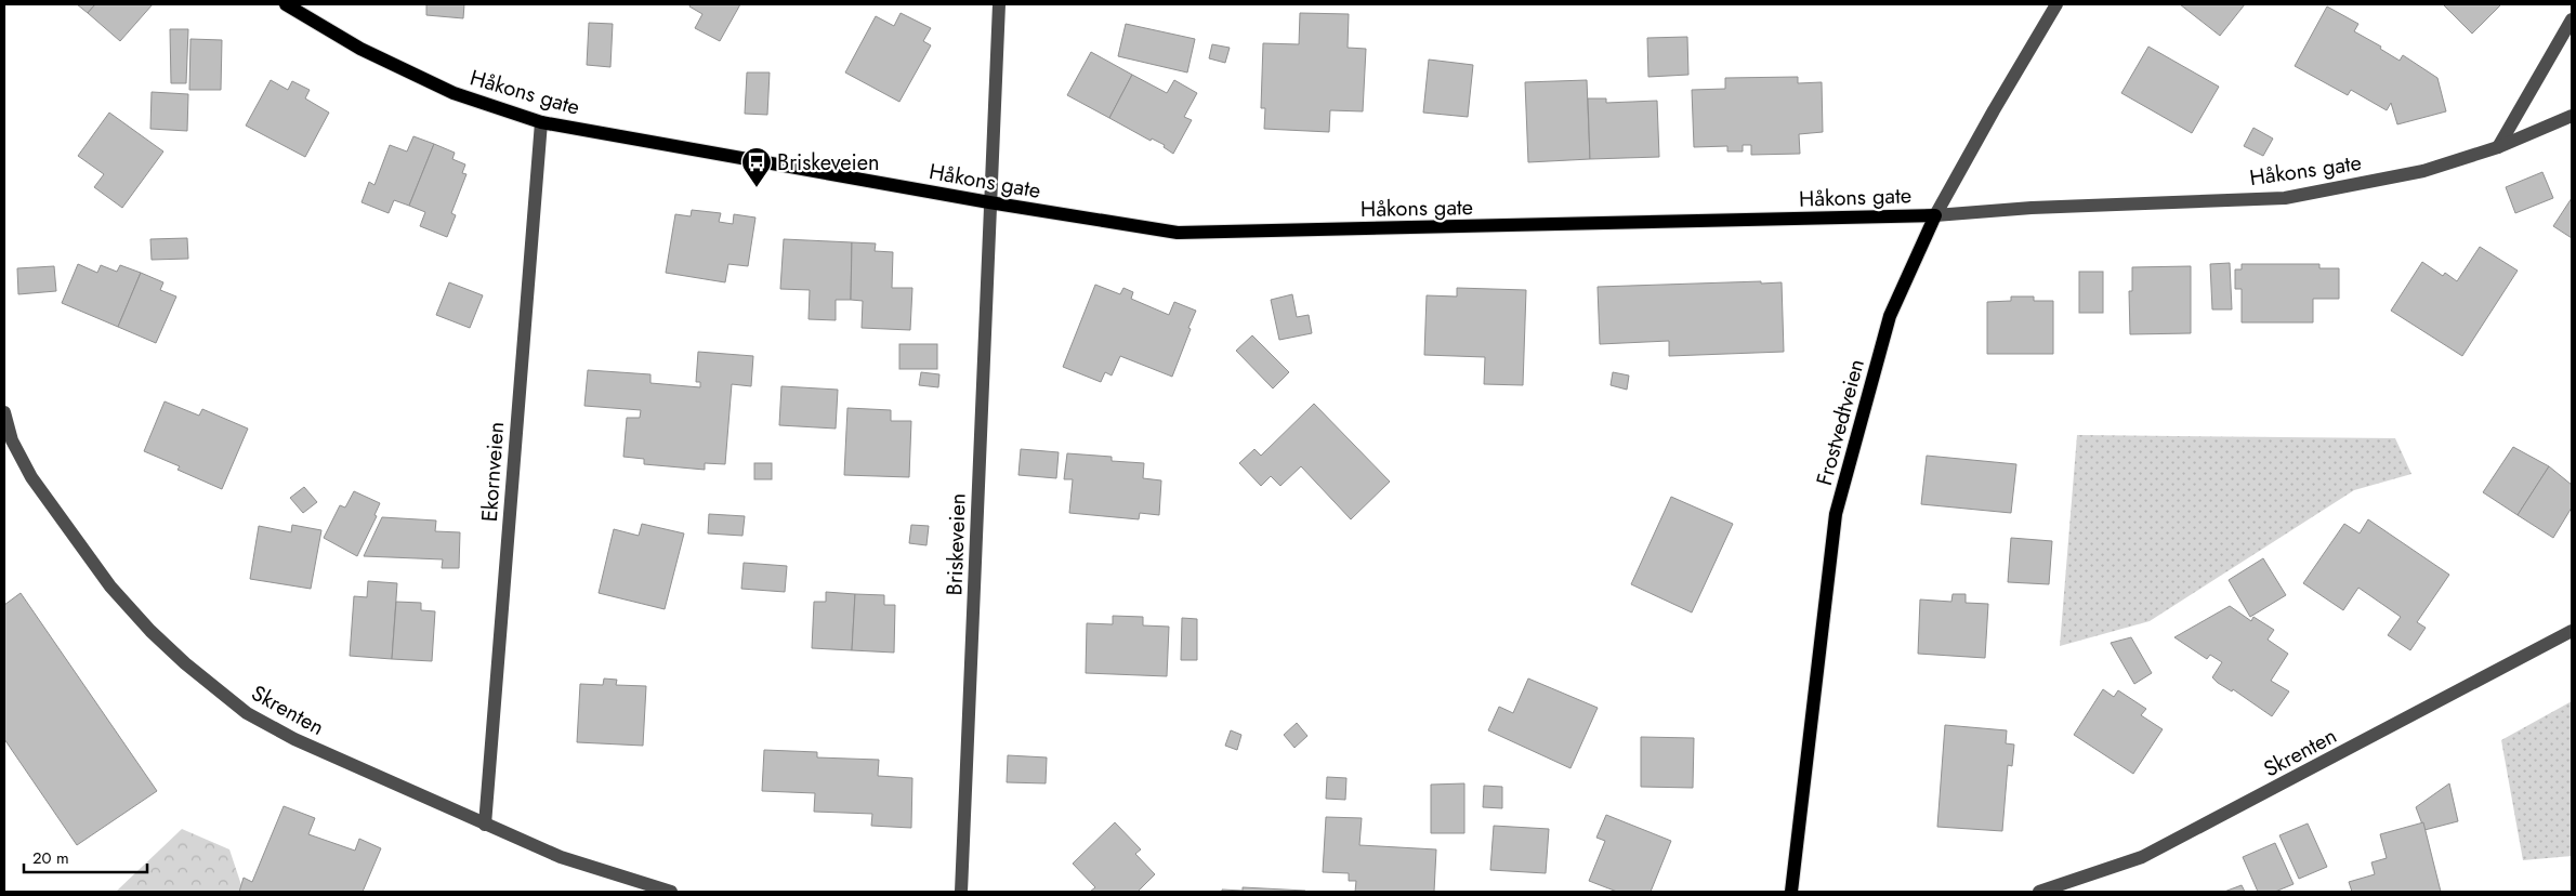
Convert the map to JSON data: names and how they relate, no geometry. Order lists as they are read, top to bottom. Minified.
{"streets":{"main road":["Håkons gate","Frostvedtveien"],"street":["Ekornveien","Briskeveien","Skrenten"]},"crossings":[["Håkons gate","Frostvedtveien"],["Håkons gate","Ekornveien"],["Håkons gate","Briskeveien"],["Ekornveien","Skrenten"]],"places":{"bus stop":["Briskeveien"]},"scale_bar":"20 m"}
